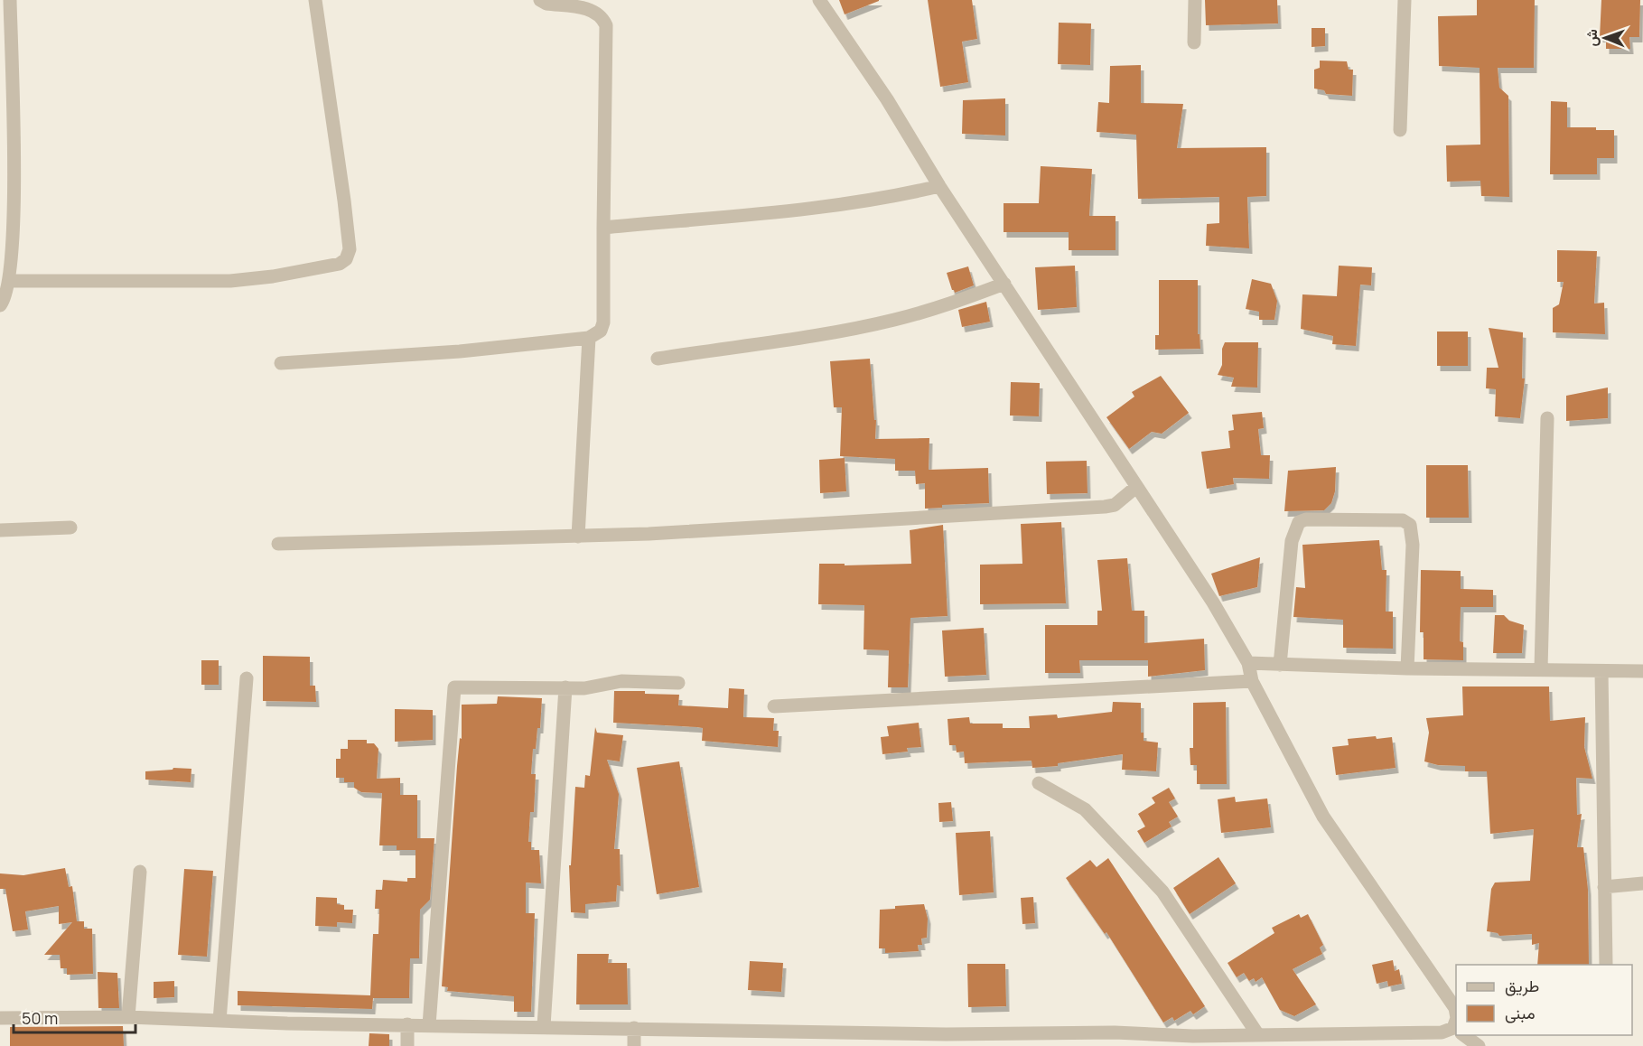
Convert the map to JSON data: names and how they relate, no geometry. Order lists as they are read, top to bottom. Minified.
{"legend":["طريق","مبنى"],"scale_bar":"50 m","north":"left"}
